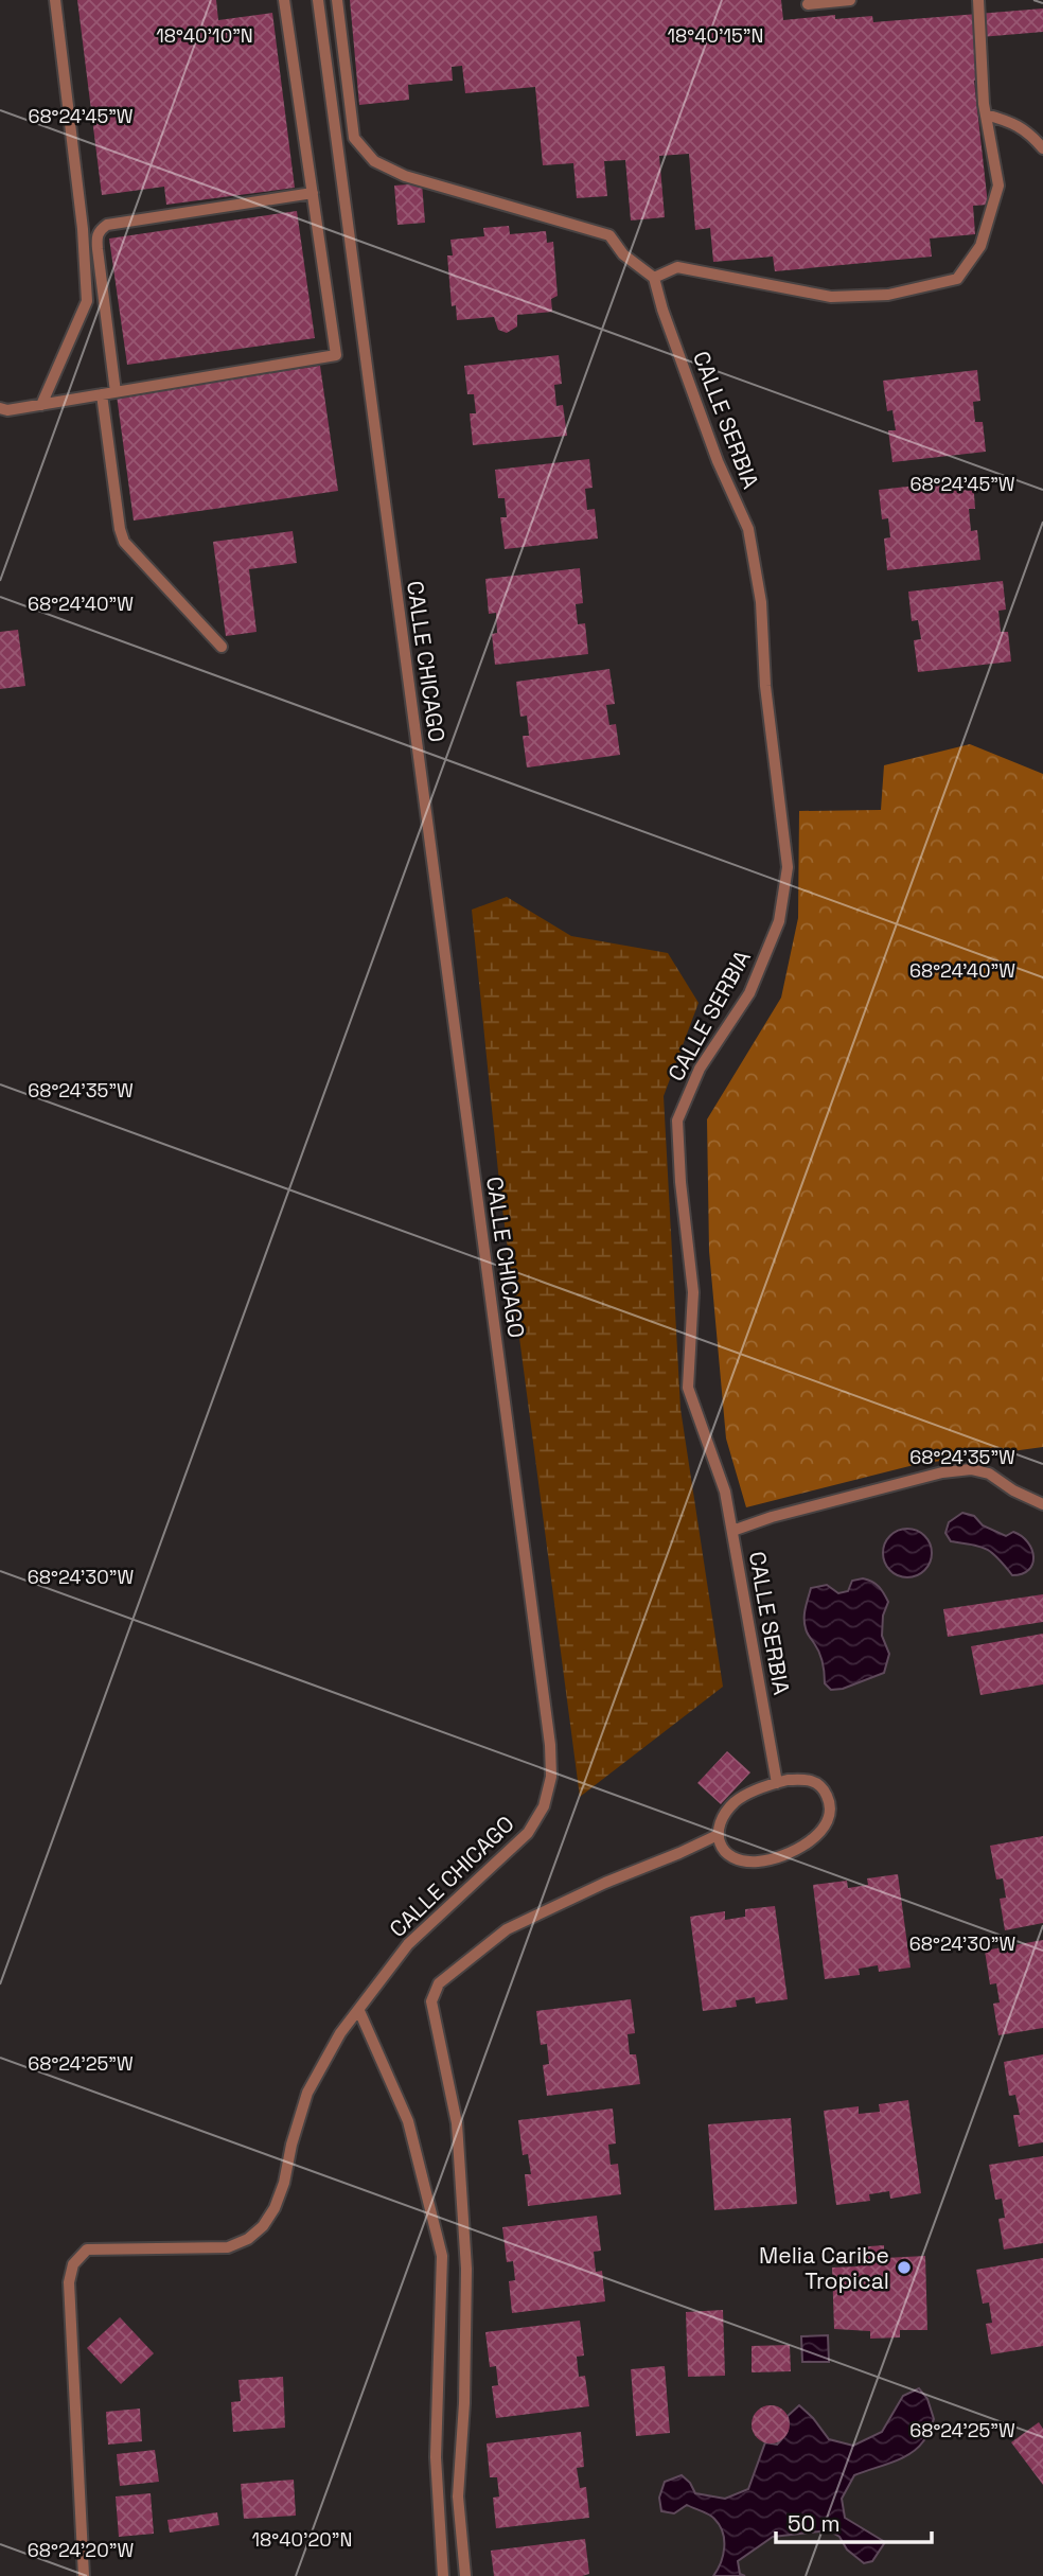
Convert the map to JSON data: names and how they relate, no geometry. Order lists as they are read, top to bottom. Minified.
{"streets":{"lane":["CALLE SERBIA","CALLE CHICAGO"]},"places":["Melia Caribe Tropical"],"scale_bar":"50 m","coordinates":["18°40'10\"N","18°40'15\"N","68°24'45\"W","68°24'40\"W","68°24'35\"W","68°24'30\"W","68°24'25\"W","18°40'20\"N","68°24'20\"W"]}
